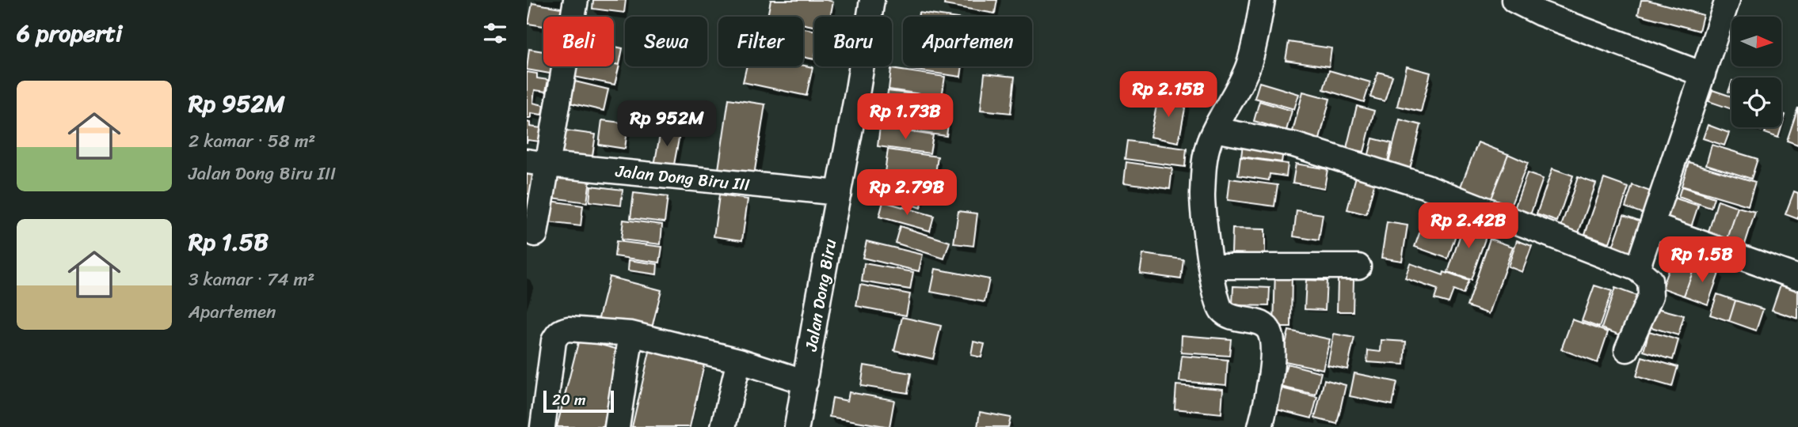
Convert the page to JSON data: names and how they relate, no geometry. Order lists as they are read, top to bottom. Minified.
{"streets":{"street":["Jalan Dong Biru III","Jalan Dong Biru"]},"crossings":[["Jalan Dong Biru III","Jalan Dong Biru"]],"scale_bar":"20 m","north":"right","page":{"heading":"6 properti","chip":["Beli","Sewa","Filter","Baru","Apartemen"],"list":[{"name":"Rp 952M","note":"2 kamar · 58 m² · Jalan Dong Biru III"},{"name":"Rp 1.5B","note":"3 kamar · 74 m² · Apartemen"}],"price":["Rp 2.15B","Rp 1.73B","Rp 952M","Rp 2.79B","Rp 2.42B","Rp 1.5B"],"scale":"20 m"}}
